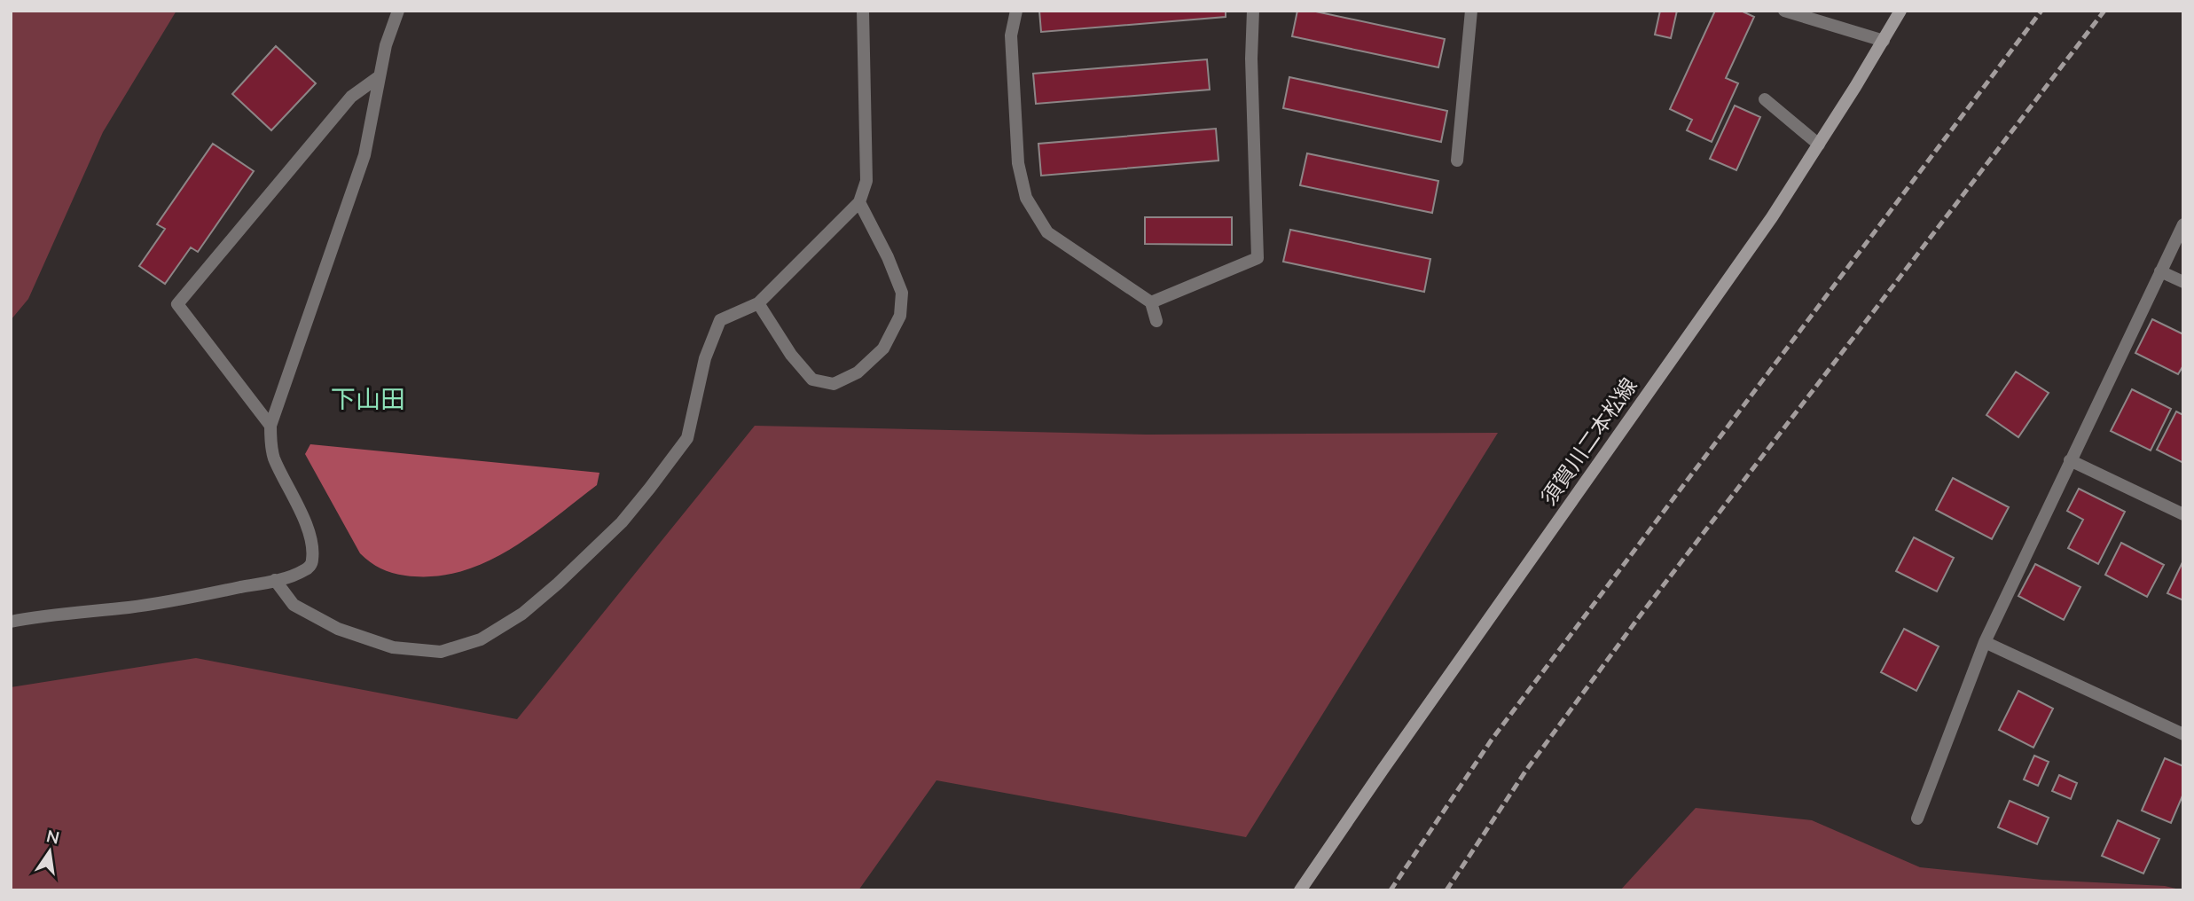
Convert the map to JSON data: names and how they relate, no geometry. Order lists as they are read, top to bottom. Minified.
{"streets":{"main road":["須賀川二本松線"]},"districts":["下山田"],"north":"top"}
